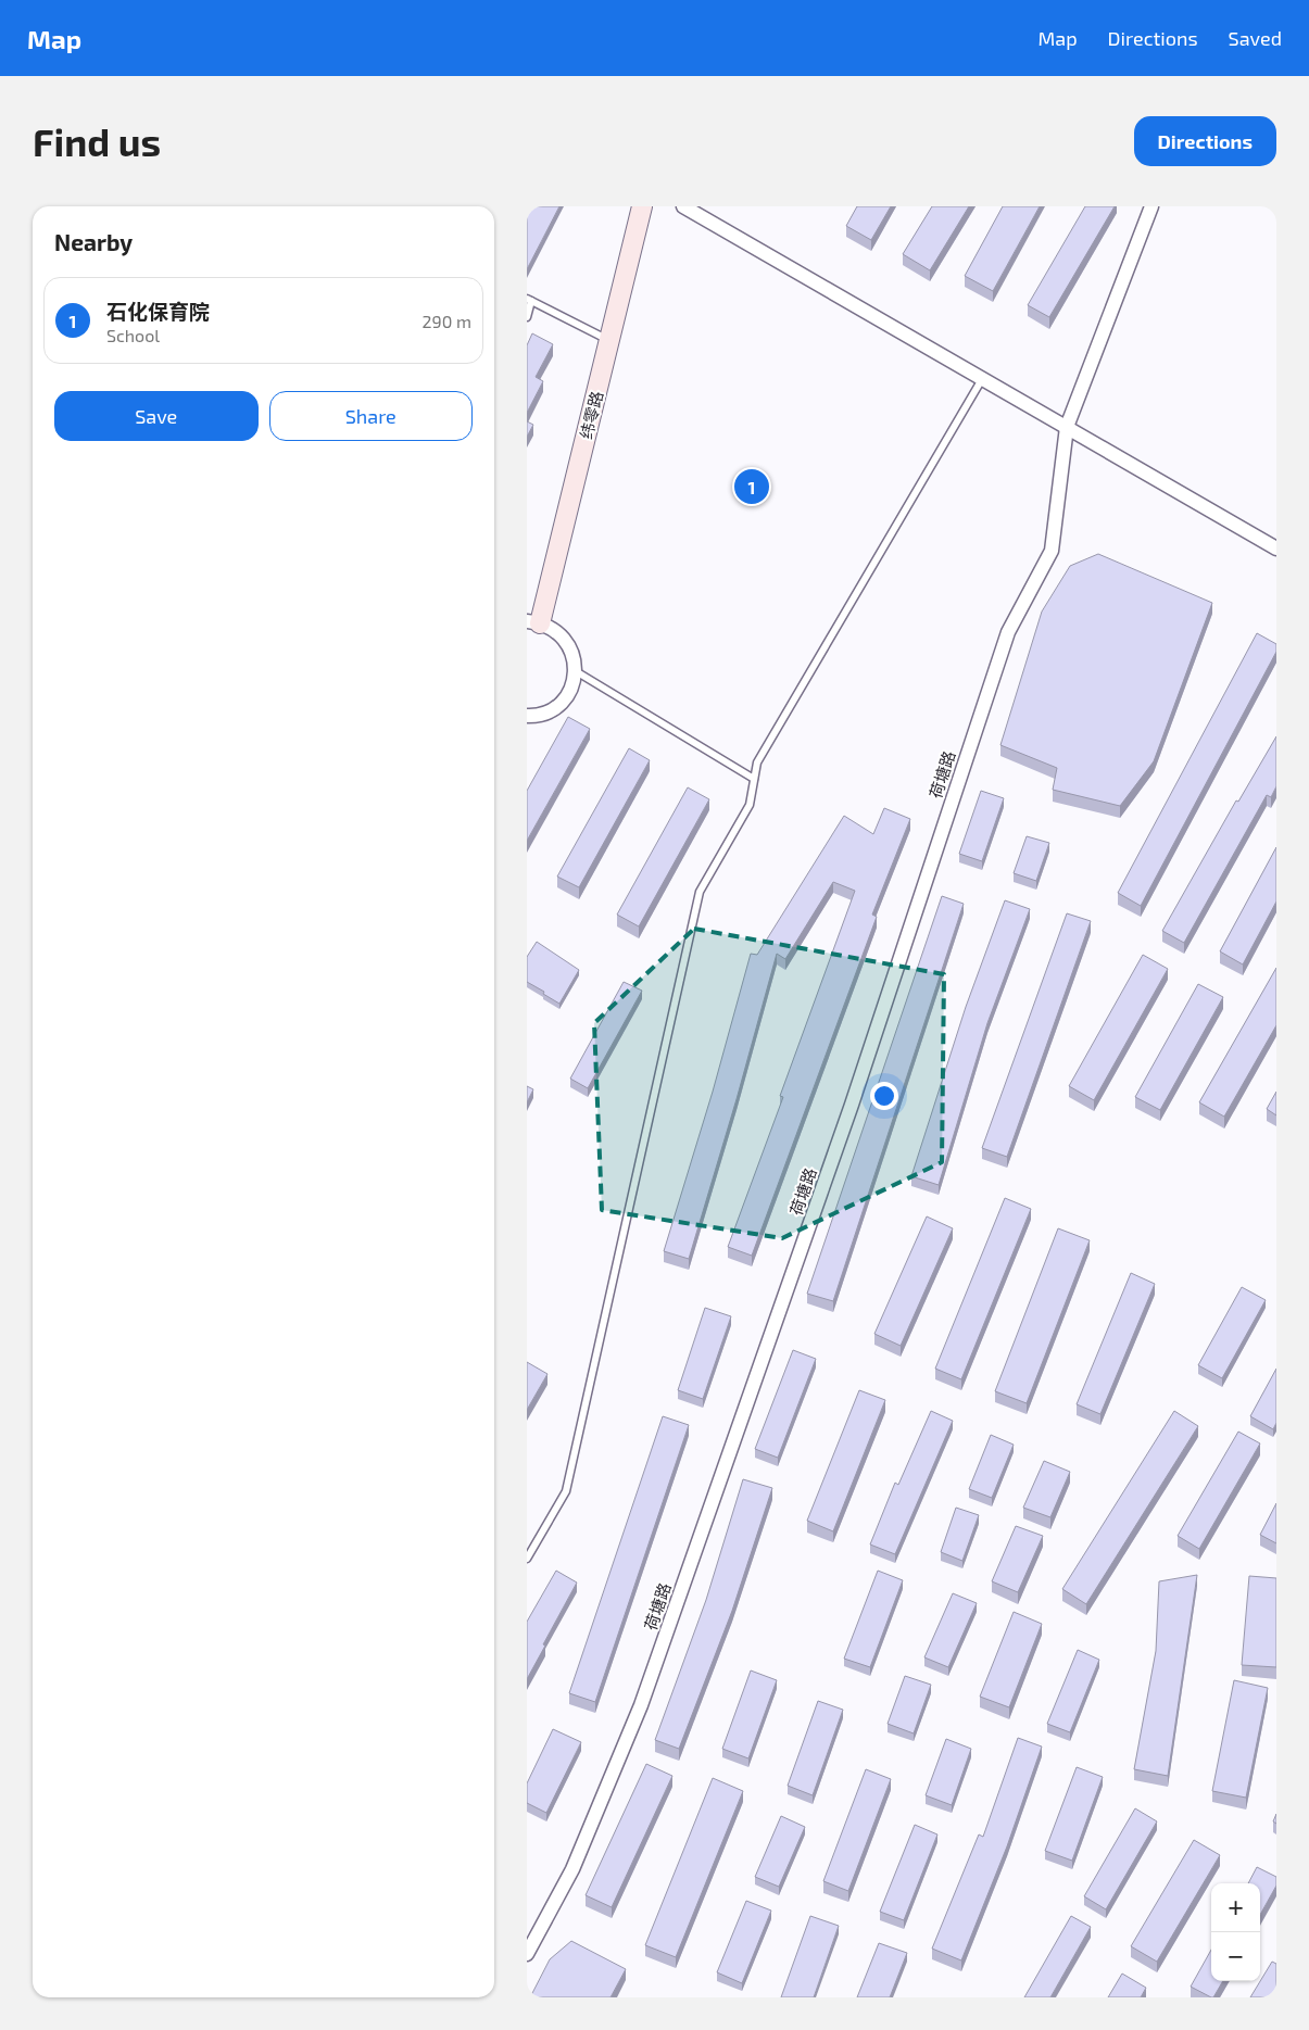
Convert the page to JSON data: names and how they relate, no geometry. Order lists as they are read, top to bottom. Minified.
{"streets":{"street":["纬零路","荷塘路"]},"page":{"header":"Map","nav":["Map","Directions","Saved"],"buttons":["Directions",["Save","Share"]],"title":"Find us","heading":"Nearby","list":[{"mark":"1","name":"石化保育院","note":"School","value":"290 m"}],"pins":"1","map_buttons":["+","−"]}}
